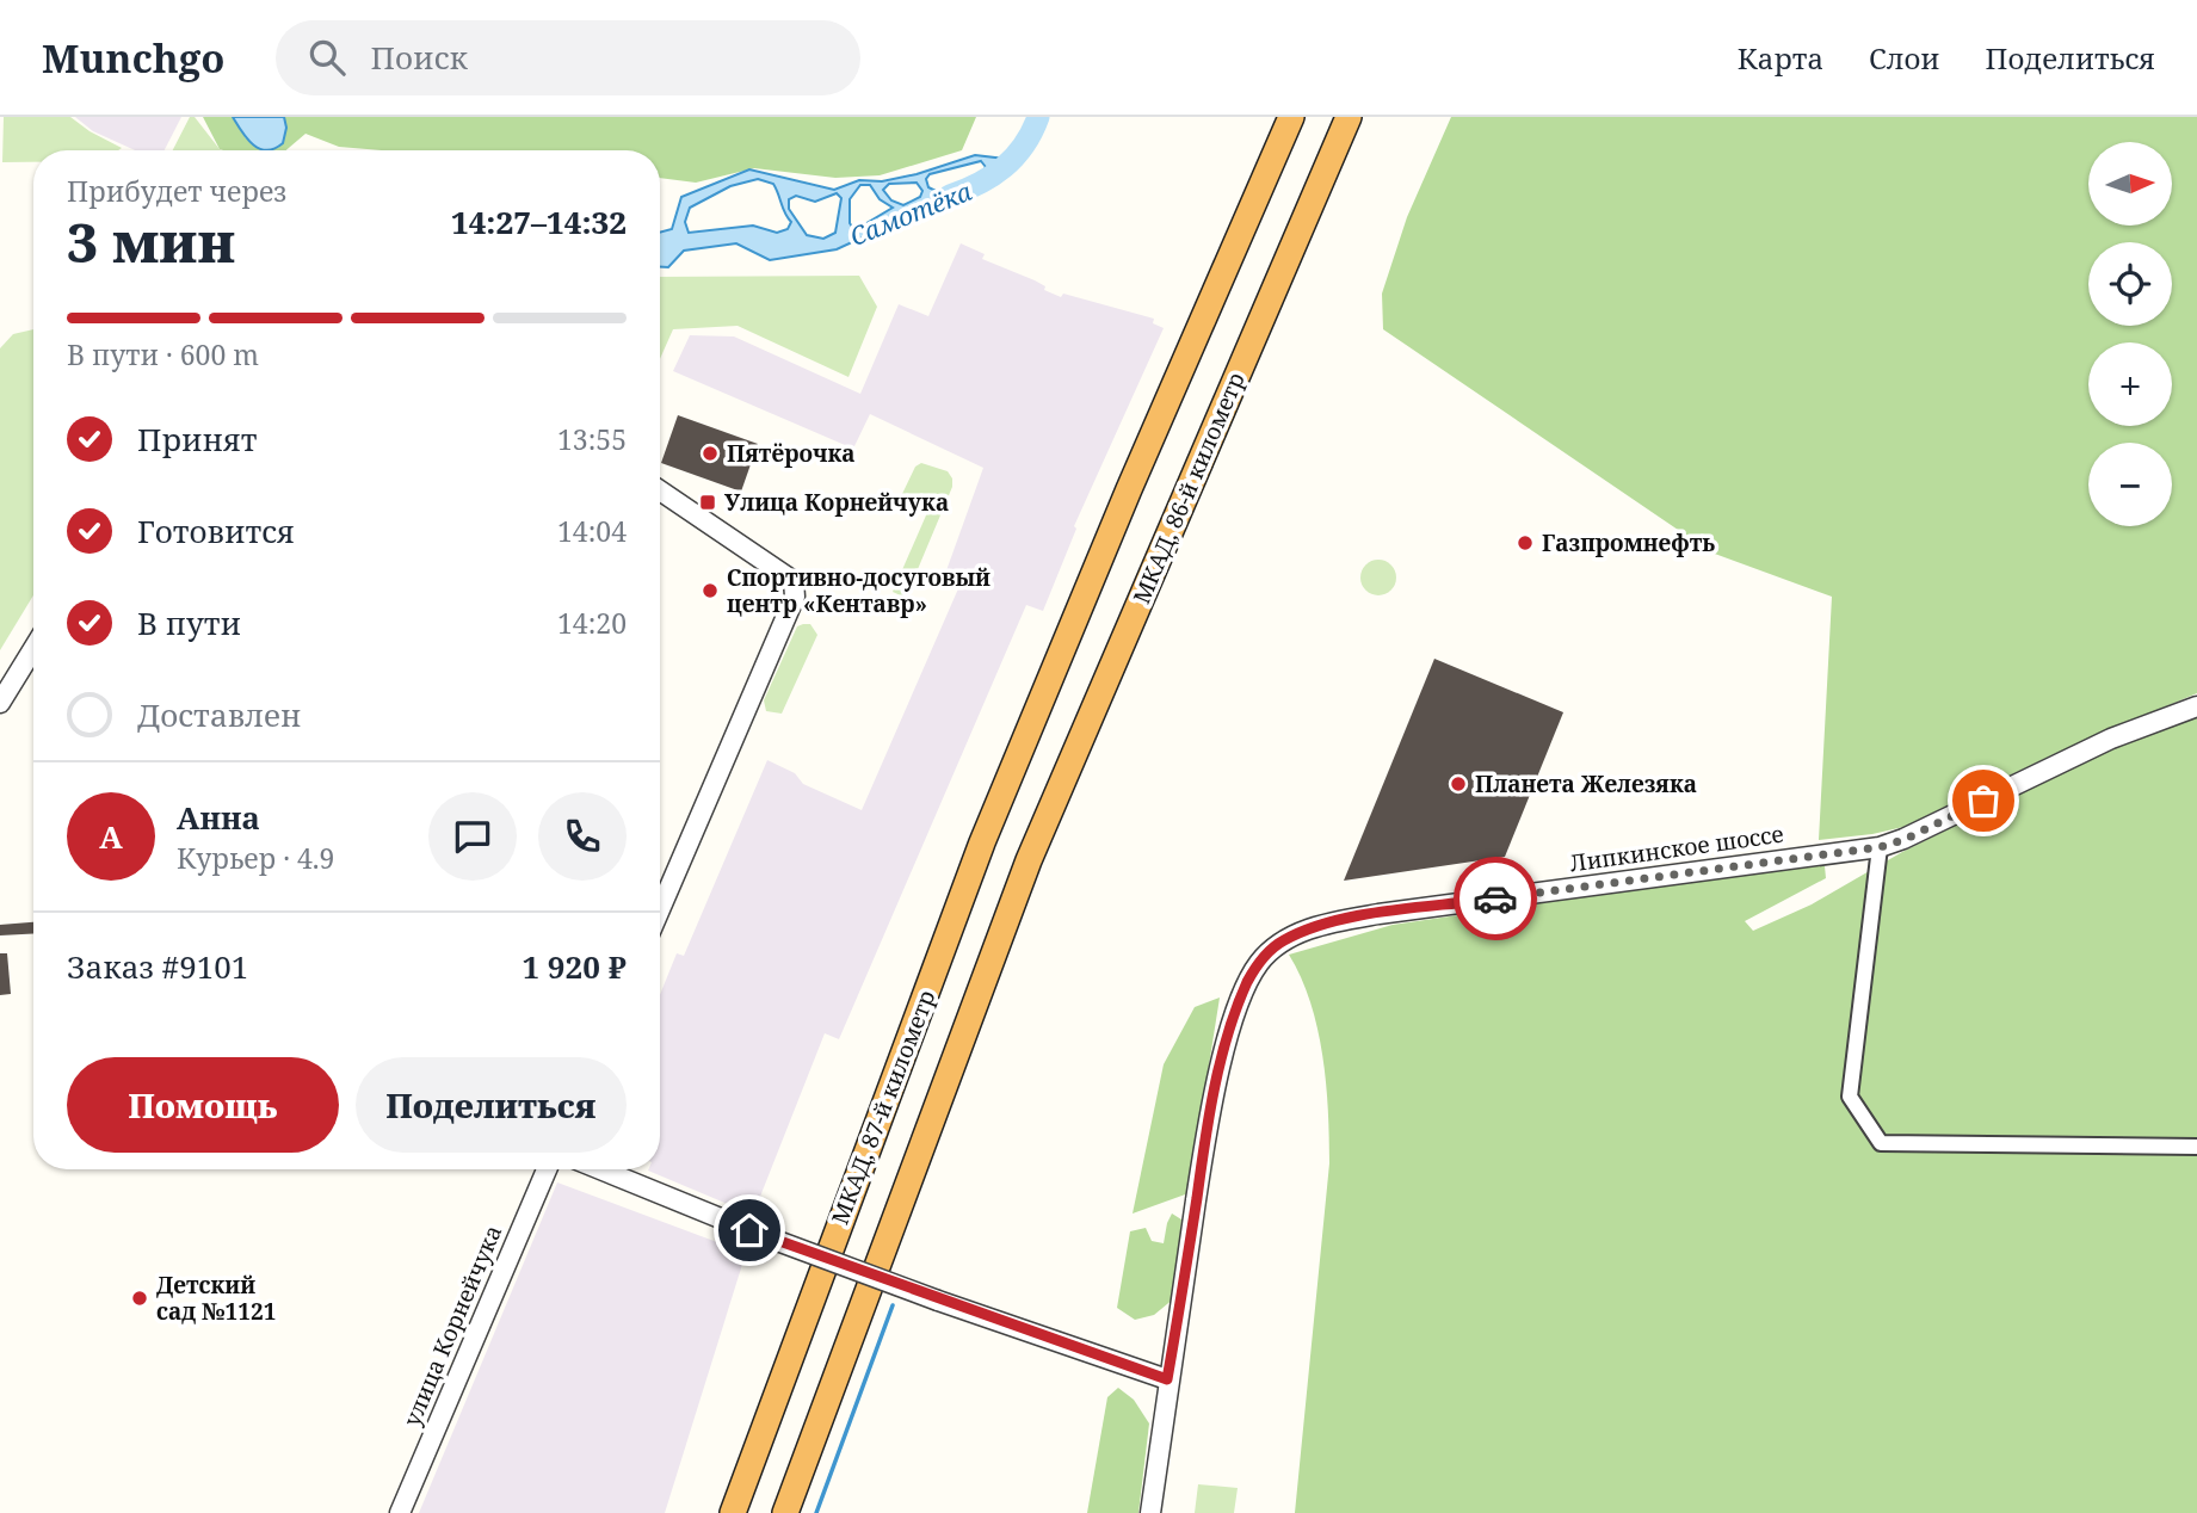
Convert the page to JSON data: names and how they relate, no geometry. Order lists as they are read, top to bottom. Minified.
{"streets":{"highway":["МКАД, 86-й километр","МКАД, 87-й километр"],"street":["Липкинское шоссе","улица Корнейчука"]},"crossings":[["МКАД, 86-й километр","МКАД, 87-й километр"]],"water":["Самотёка"],"places":{"other":["Пятёрочка","Газпромнефть","Спортивно-досуговый центр «Кентавр»","Планета Железяка","Детский сад №1121"],"transit":["Улица Корнейчука"]},"north":"right","page":{"header":"Munchgo","search":"Поиск","nav":["Карта","Слои","Поделиться"],"map_buttons":["+","−"],"heading":["3 мин","Прибудет через","14:27–14:32"],"panel":["Анна","Курьер · 4.9","Заказ #9101","1 920 ₽"],"bar":"В пути · 600 m","list":[["Принят","13:55"],["Готовится","14:04"],["В пути","14:20"],"Доставлен"],"round":"А","buttons":["Помощь","Поделиться"]}}
